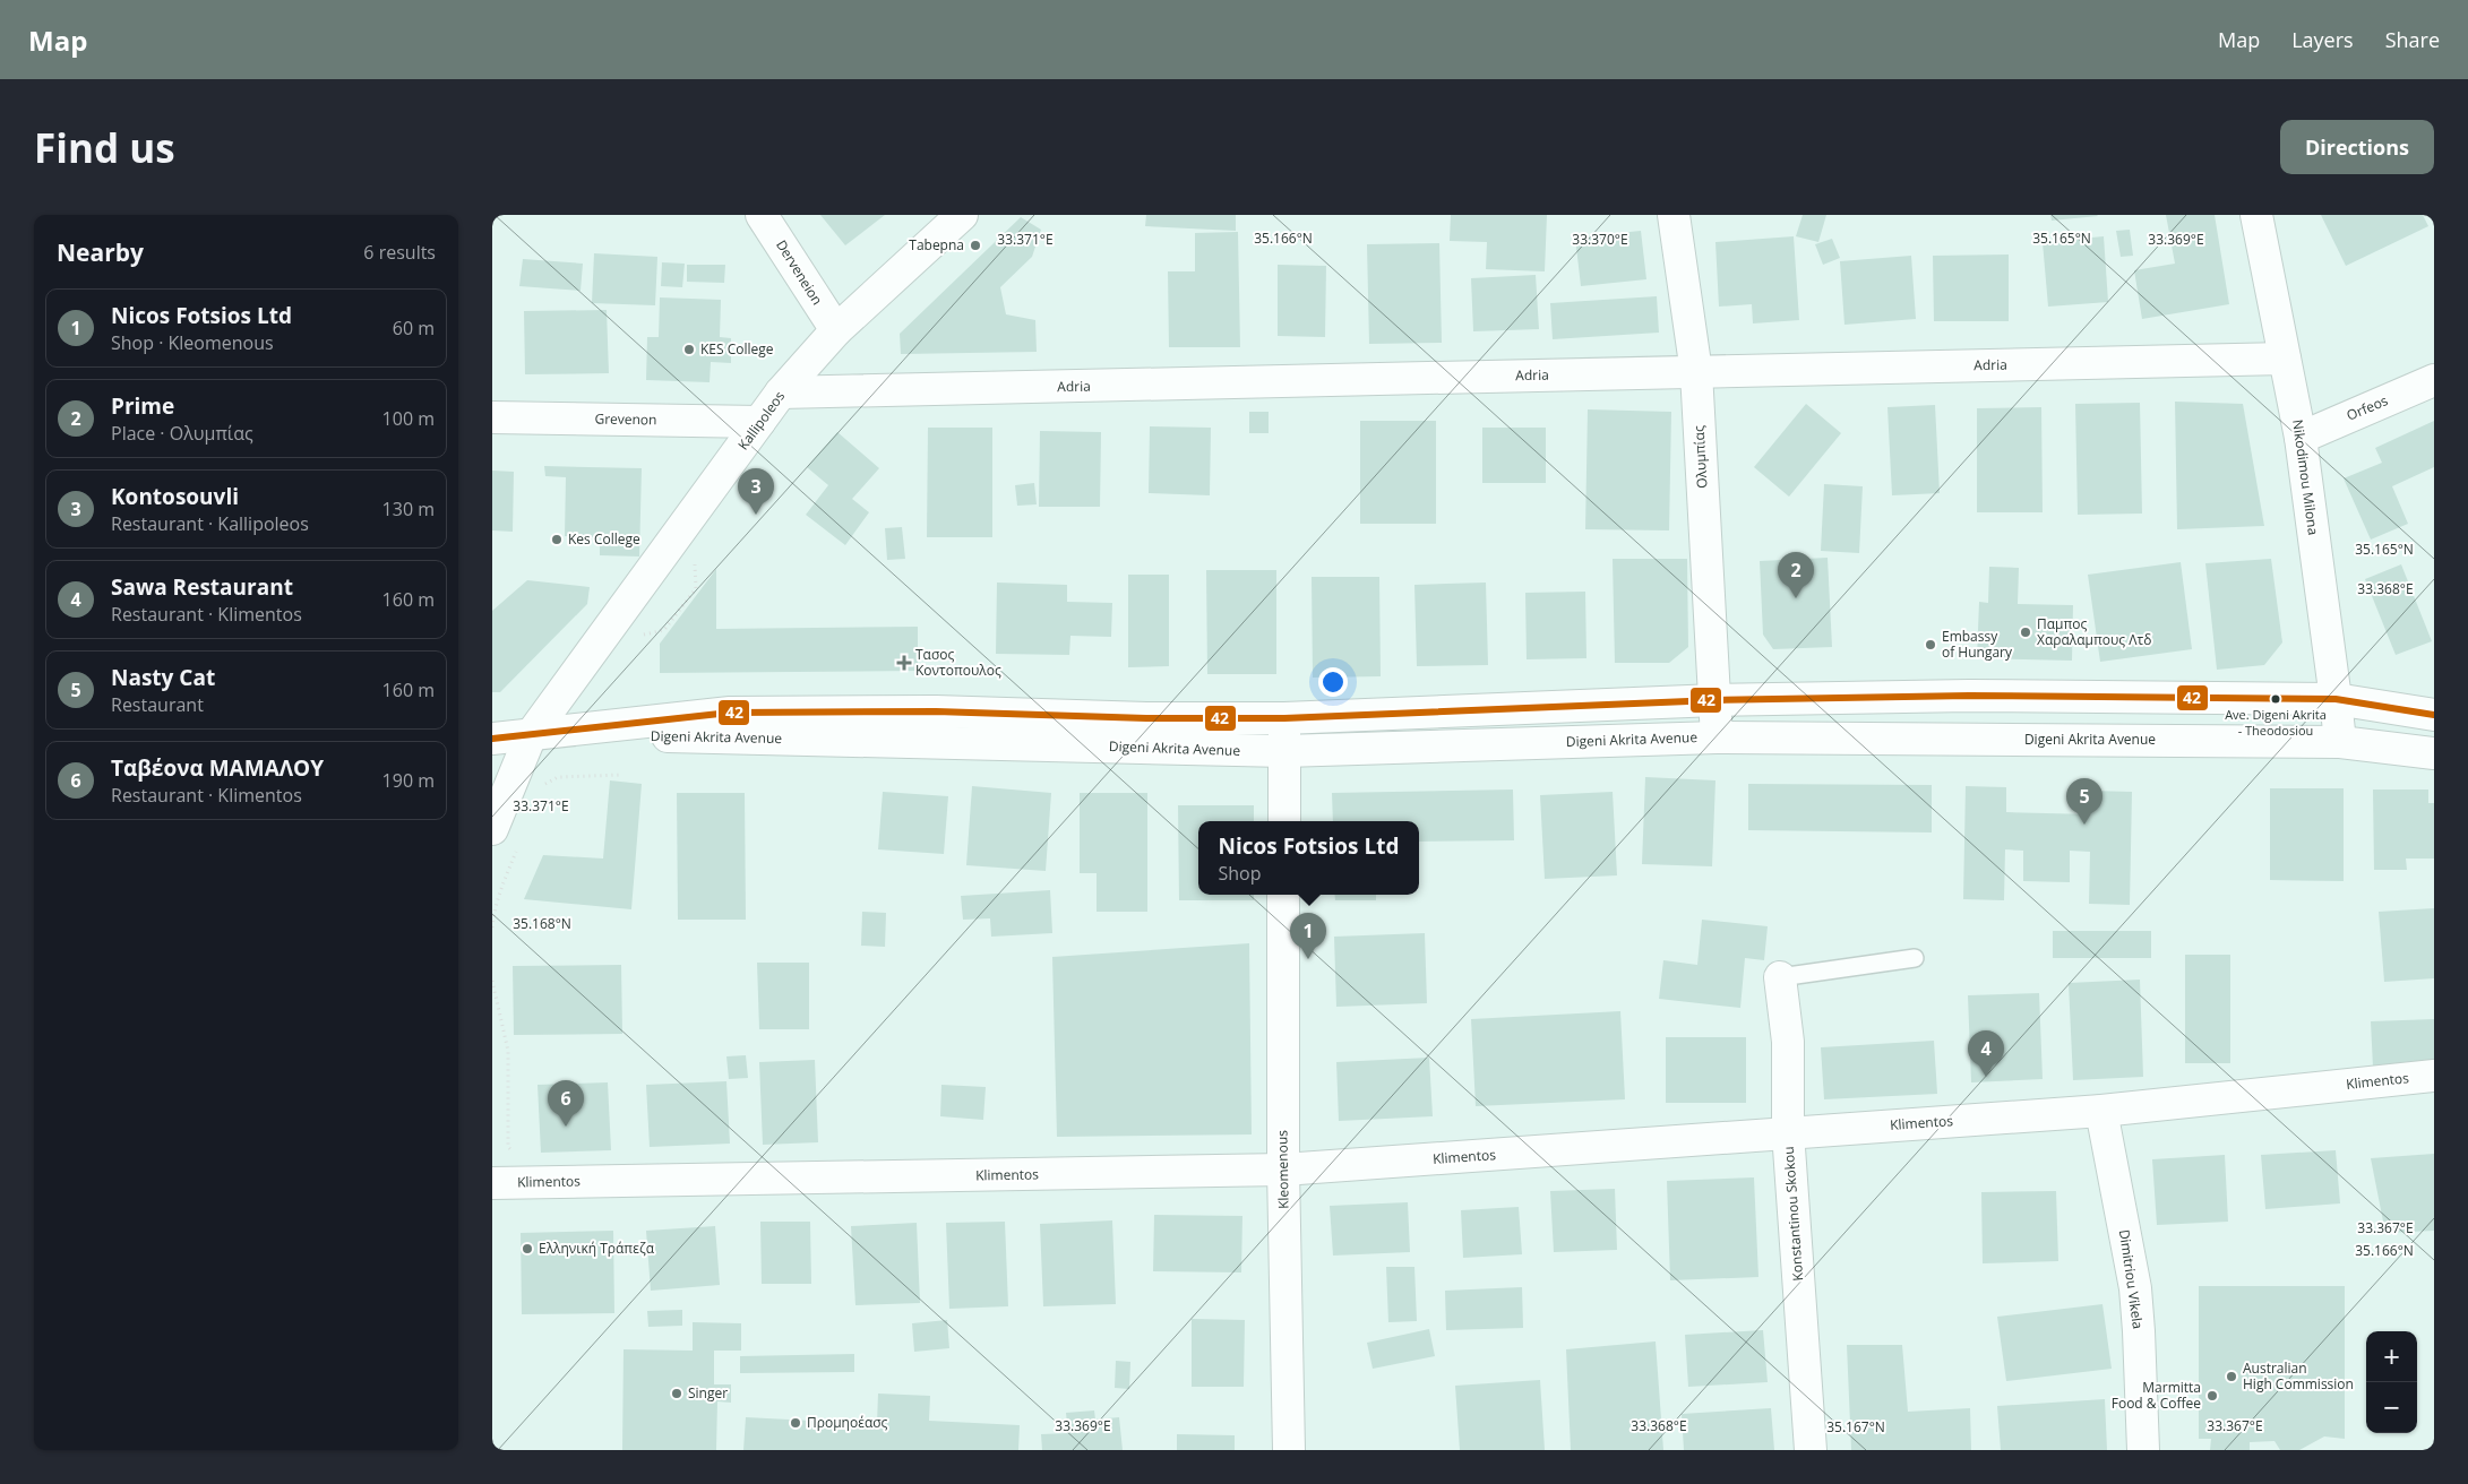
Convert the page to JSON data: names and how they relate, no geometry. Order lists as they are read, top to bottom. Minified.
{"streets":{"street":["Derveneion","Adria","Orfeos","Grevenon","Kallipoleos","Ολυμπίας","Nikodimou Milona","Digeni Akrita Avenue","Klimentos","Kleomenous","Konstantinou Skokou","Dimitriou Vikela"]},"crossings":[["Derveneion","Kallipoleos"],["Adria","Kallipoleos"],["Adria","Ολυμπίας"],["Adria","Nikodimou Milona"],["Orfeos","Nikodimou Milona"],["Grevenon","Kallipoleos"],["Kallipoleos","Digeni Akrita Avenue"],["Ολυμπίας","Digeni Akrita Avenue"],["Nikodimou Milona","Digeni Akrita Avenue"],["Klimentos","Kleomenous"],["Klimentos","Konstantinou Skokou"],["Klimentos","Dimitriou Vikela"]],"places":{"other":["Tabepna","KES College","Kes College","Παμπος Χαραλαμπους Λτδ","Embassy of Hungary","Ave. Digeni Akrita - Theodosiou","Ελληνική Τράπεζα","Australian High Commission","Singer","Marmitta Food & Coffee","Προμηοέασς"],"health":["Τασος Κοντοπουλος"]},"lines":["transit line 42"],"page":{"header":"Map","nav":["Map","Layers","Share"],"buttons":"Directions","title":"Find us","heading":["Nearby","6 results"],"list":[{"mark":"1","name":"Nicos Fotsios Ltd","note":"Shop · Kleomenous","value":"60 m"},{"mark":"2","name":"Prime","note":"Place · Ολυμπίας","value":"100 m"},{"mark":"3","name":"Kontosouvli","note":"Restaurant · Kallipoleos","value":"130 m"},{"mark":"4","name":"Sawa Restaurant","note":"Restaurant · Klimentos","value":"160 m"},{"mark":"5","name":"Nasty Cat","note":"Restaurant","value":"160 m"},{"mark":"6","name":"Ταβέονα ΜΑΜΑΛΟΥ","note":"Restaurant · Klimentos","value":"190 m"}],"pins":["3","2","5","1","4","6"],"popup":["Nicos Fotsios Ltd","Shop"],"map_buttons":["+","−"]},"coordinates":["35.166°N","35.165°N","33.371°E","33.370°E","33.369°E","33.368°E","35.168°N","33.367°E","35.167°N"]}
